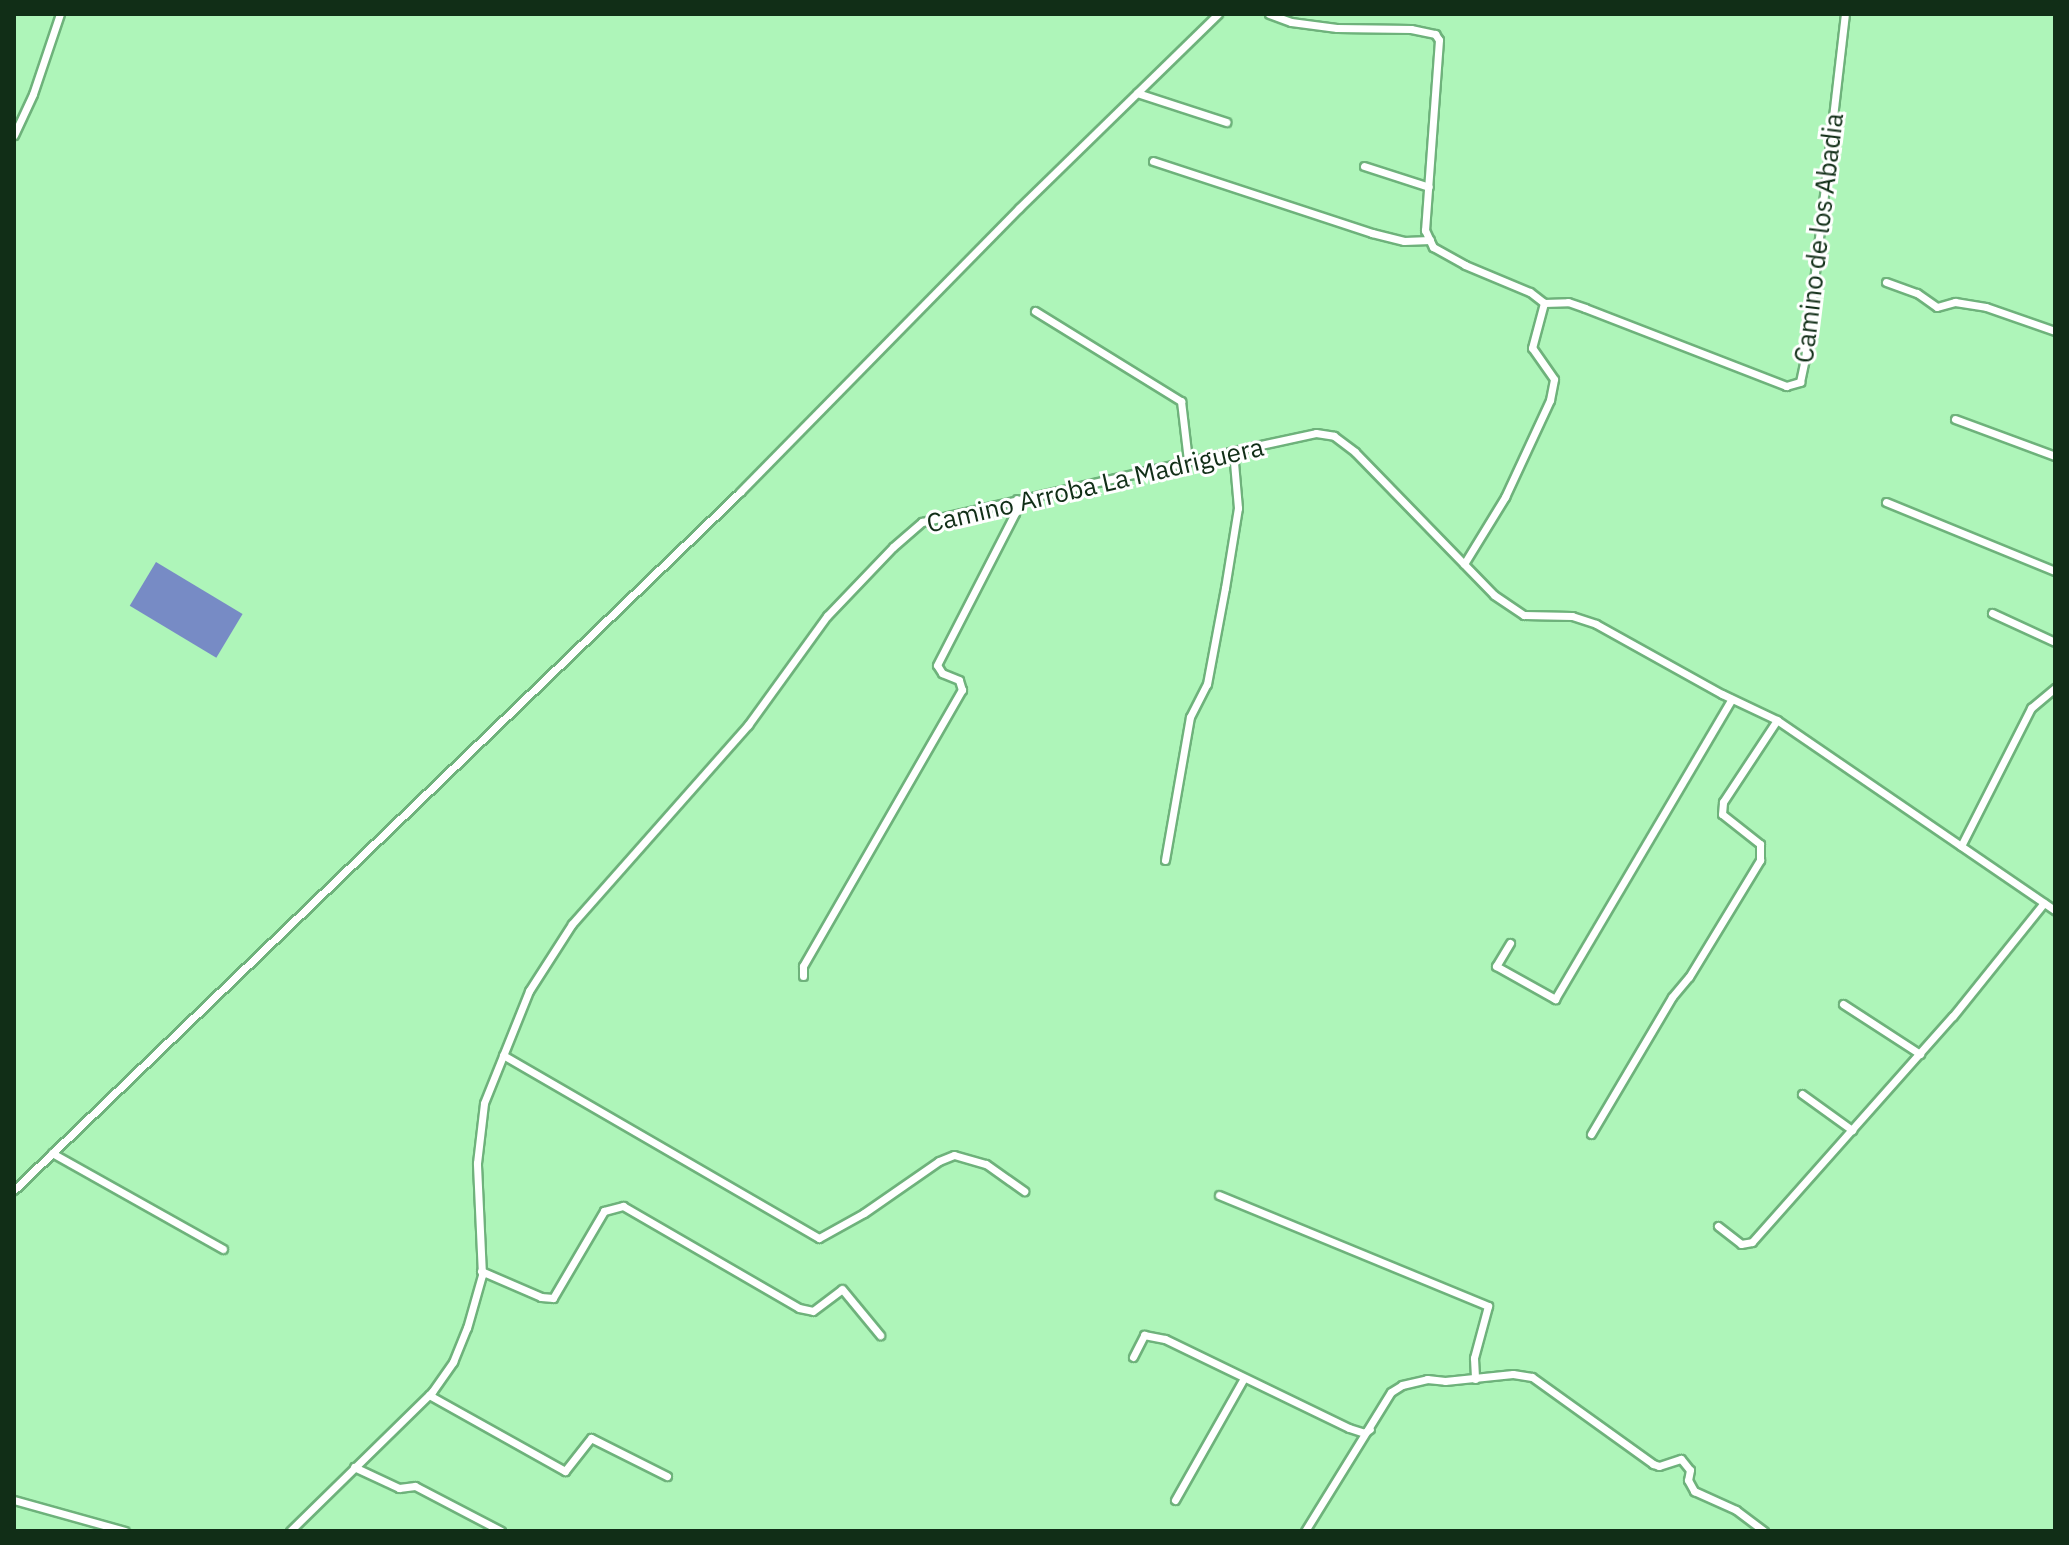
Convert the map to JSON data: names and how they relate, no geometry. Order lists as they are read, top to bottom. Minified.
{"streets":{"street":["Camino de los Abadia","Camino Arroba La Madriguera"]}}
